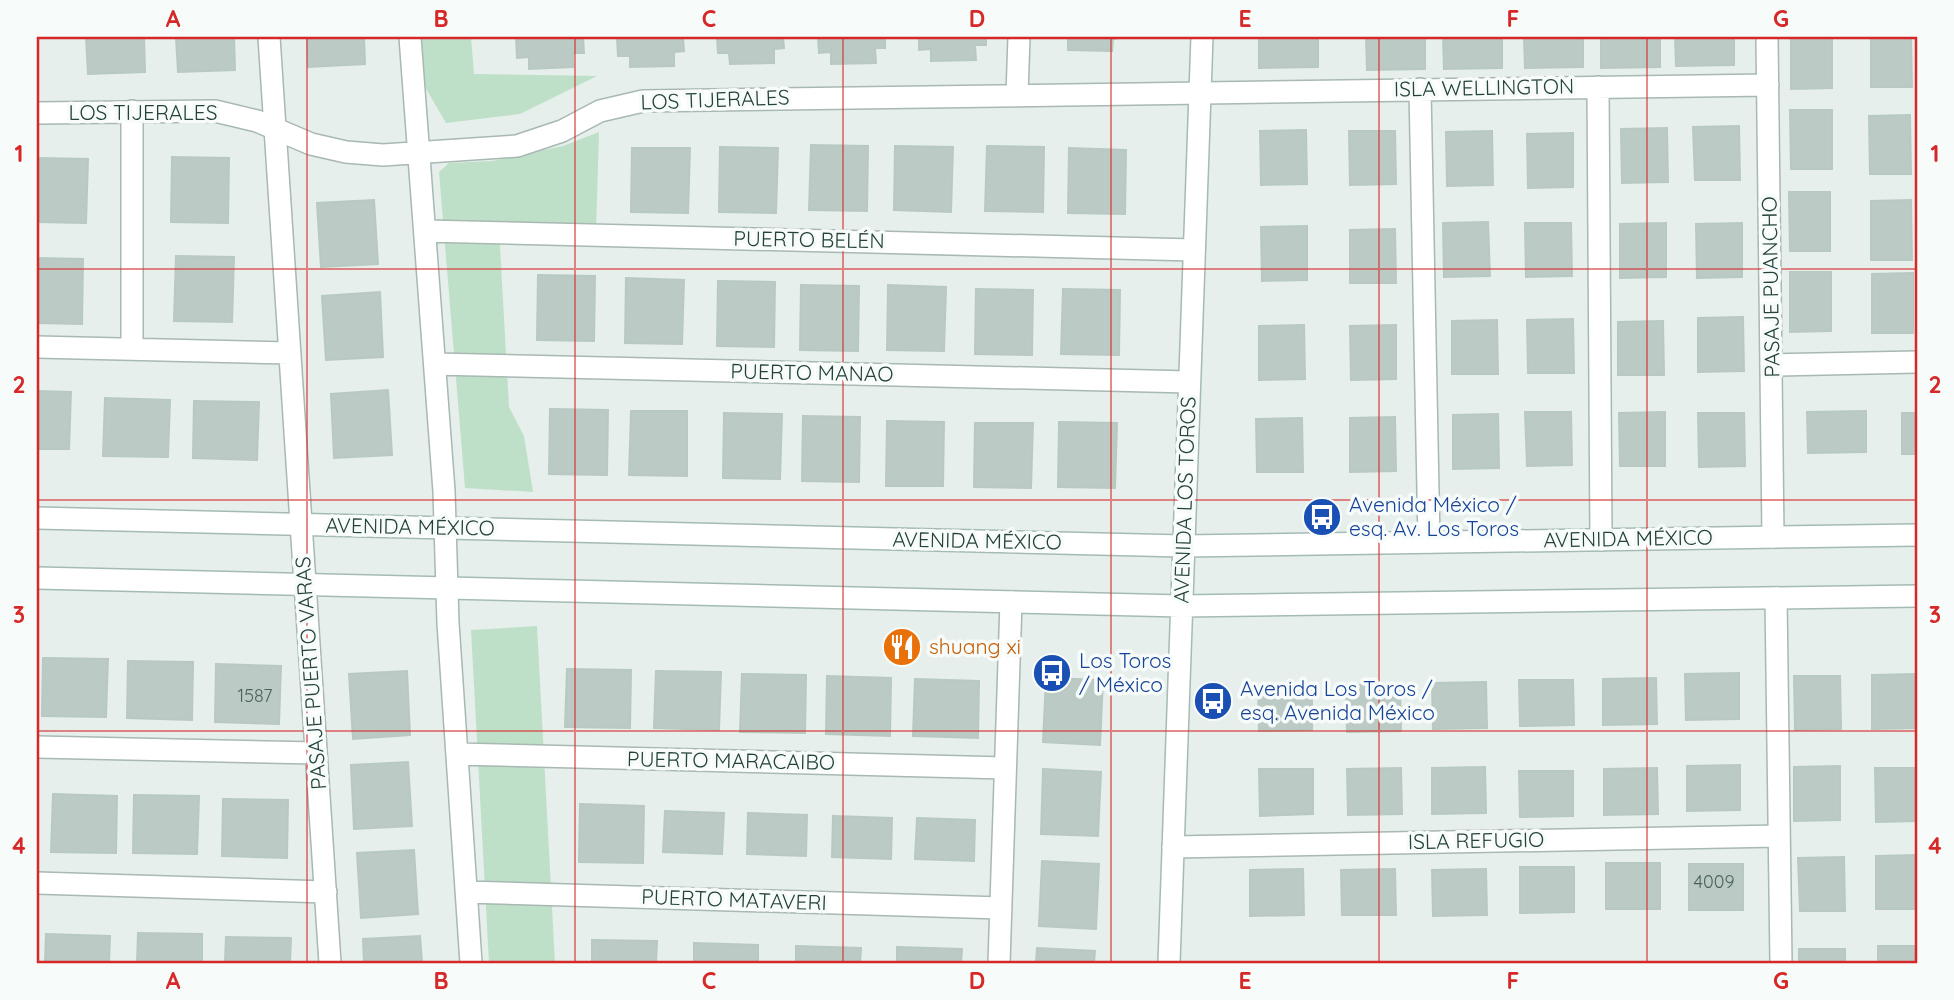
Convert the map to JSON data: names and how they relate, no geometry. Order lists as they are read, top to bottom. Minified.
{"streets":{"street":["ISLA WELLINGTON","LOS TIJERALES","PUERTO BELÉN","PASAJE PUANCHO","PUERTO MANAO","AVENIDA LOS TOROS","AVENIDA MÉXICO","PASAJE PUERTO VARAS","PUERTO MARACAIBO","ISLA REFUGIO","PUERTO MATAVERI"]},"crossings":[["ISLA WELLINGTON","LOS TIJERALES"],["ISLA WELLINGTON","PASAJE PUANCHO"],["ISLA WELLINGTON","AVENIDA LOS TOROS"],["LOS TIJERALES","AVENIDA LOS TOROS"],["LOS TIJERALES","PASAJE PUERTO VARAS"],["PUERTO BELÉN","AVENIDA LOS TOROS"],["PASAJE PUANCHO","AVENIDA MÉXICO"],["PUERTO MANAO","AVENIDA LOS TOROS"],["AVENIDA LOS TOROS","AVENIDA MÉXICO"],["AVENIDA LOS TOROS","ISLA REFUGIO"],["AVENIDA MÉXICO","PASAJE PUERTO VARAS"]],"places":{"bus stop":["Avenida México / esq. Av. Los Toros","Los Toros / México","Avenida Los Toros / esq. Avenida México"],"restaurant":["shuang xi"]},"house_numbers":["1587","4009"],"grid":{"columns":["A","B","C","D","E","F","G"],"rows":["1","2","3","4"]}}
